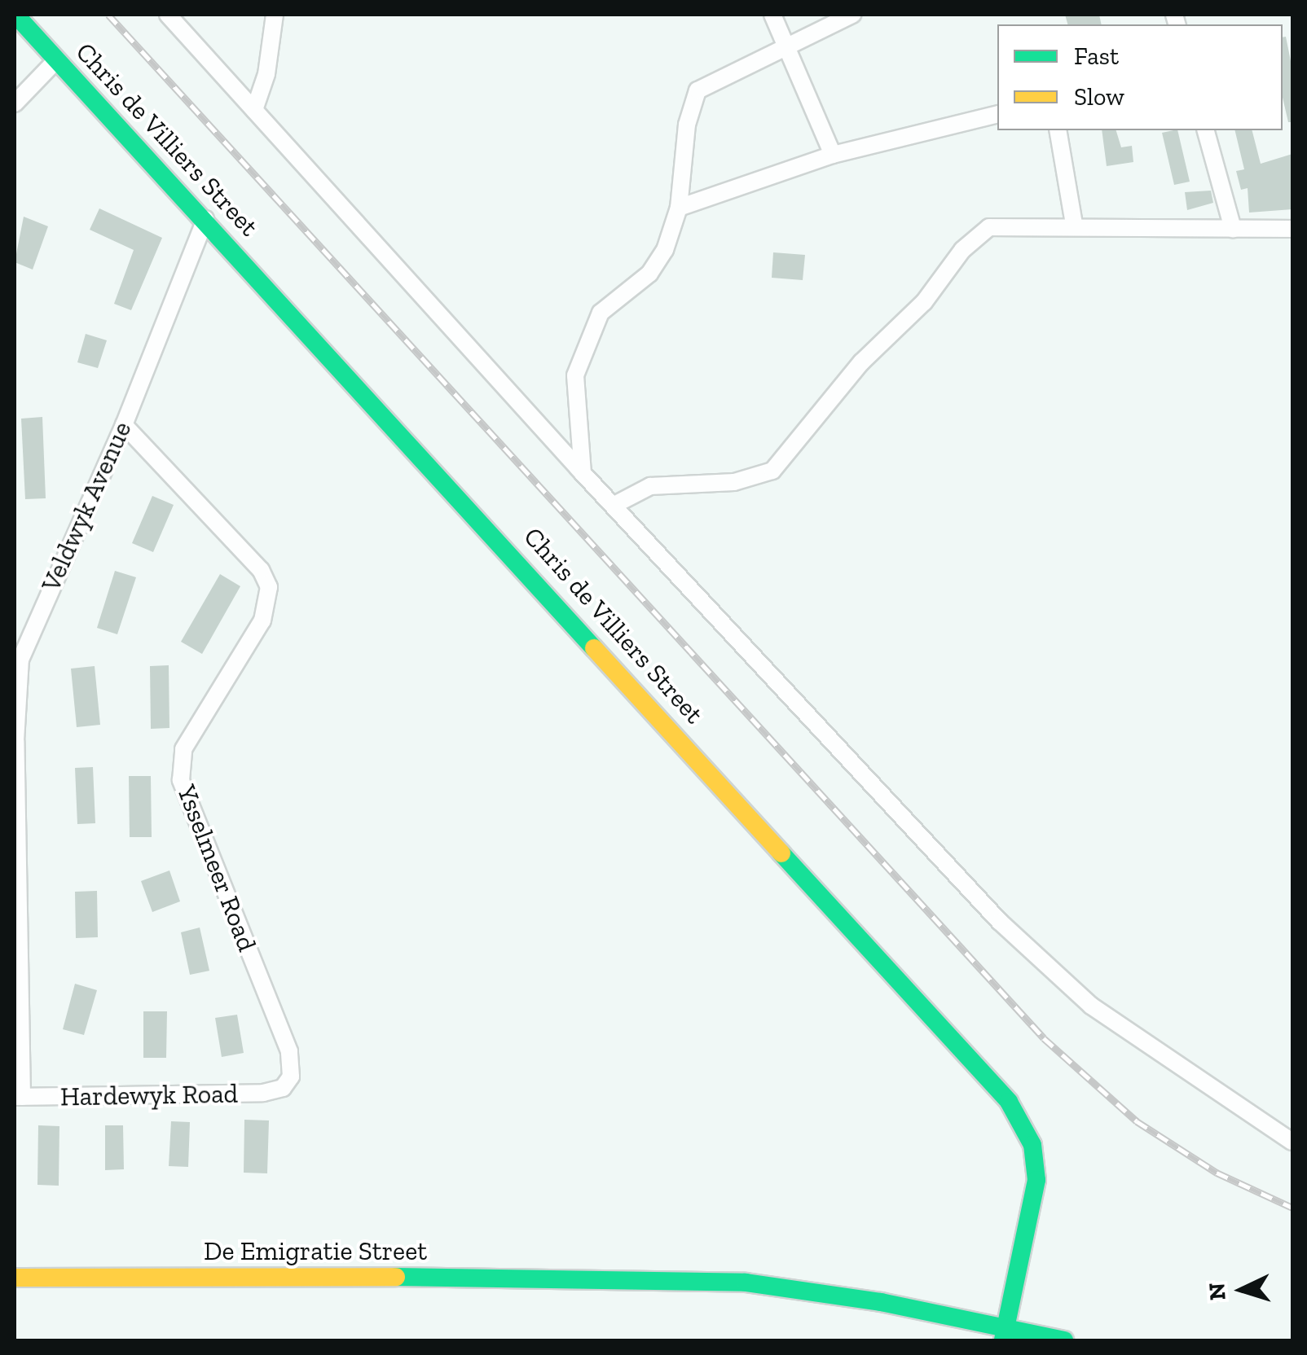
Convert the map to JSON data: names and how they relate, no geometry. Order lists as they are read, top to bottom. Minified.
{"streets":{"main road":["Chris de Villiers Street","De Emigratie Street"],"street":["Veldwyk Avenue","Ysselmeer Road","Hardewyk Road"]},"crossings":[["Chris de Villiers Street","Veldwyk Avenue"],["Chris de Villiers Street","De Emigratie Street"],["Veldwyk Avenue","Ysselmeer Road"],["Veldwyk Avenue","Hardewyk Road"],["Ysselmeer Road","Hardewyk Road"]],"legend":["Fast","Slow"],"north":"left"}
